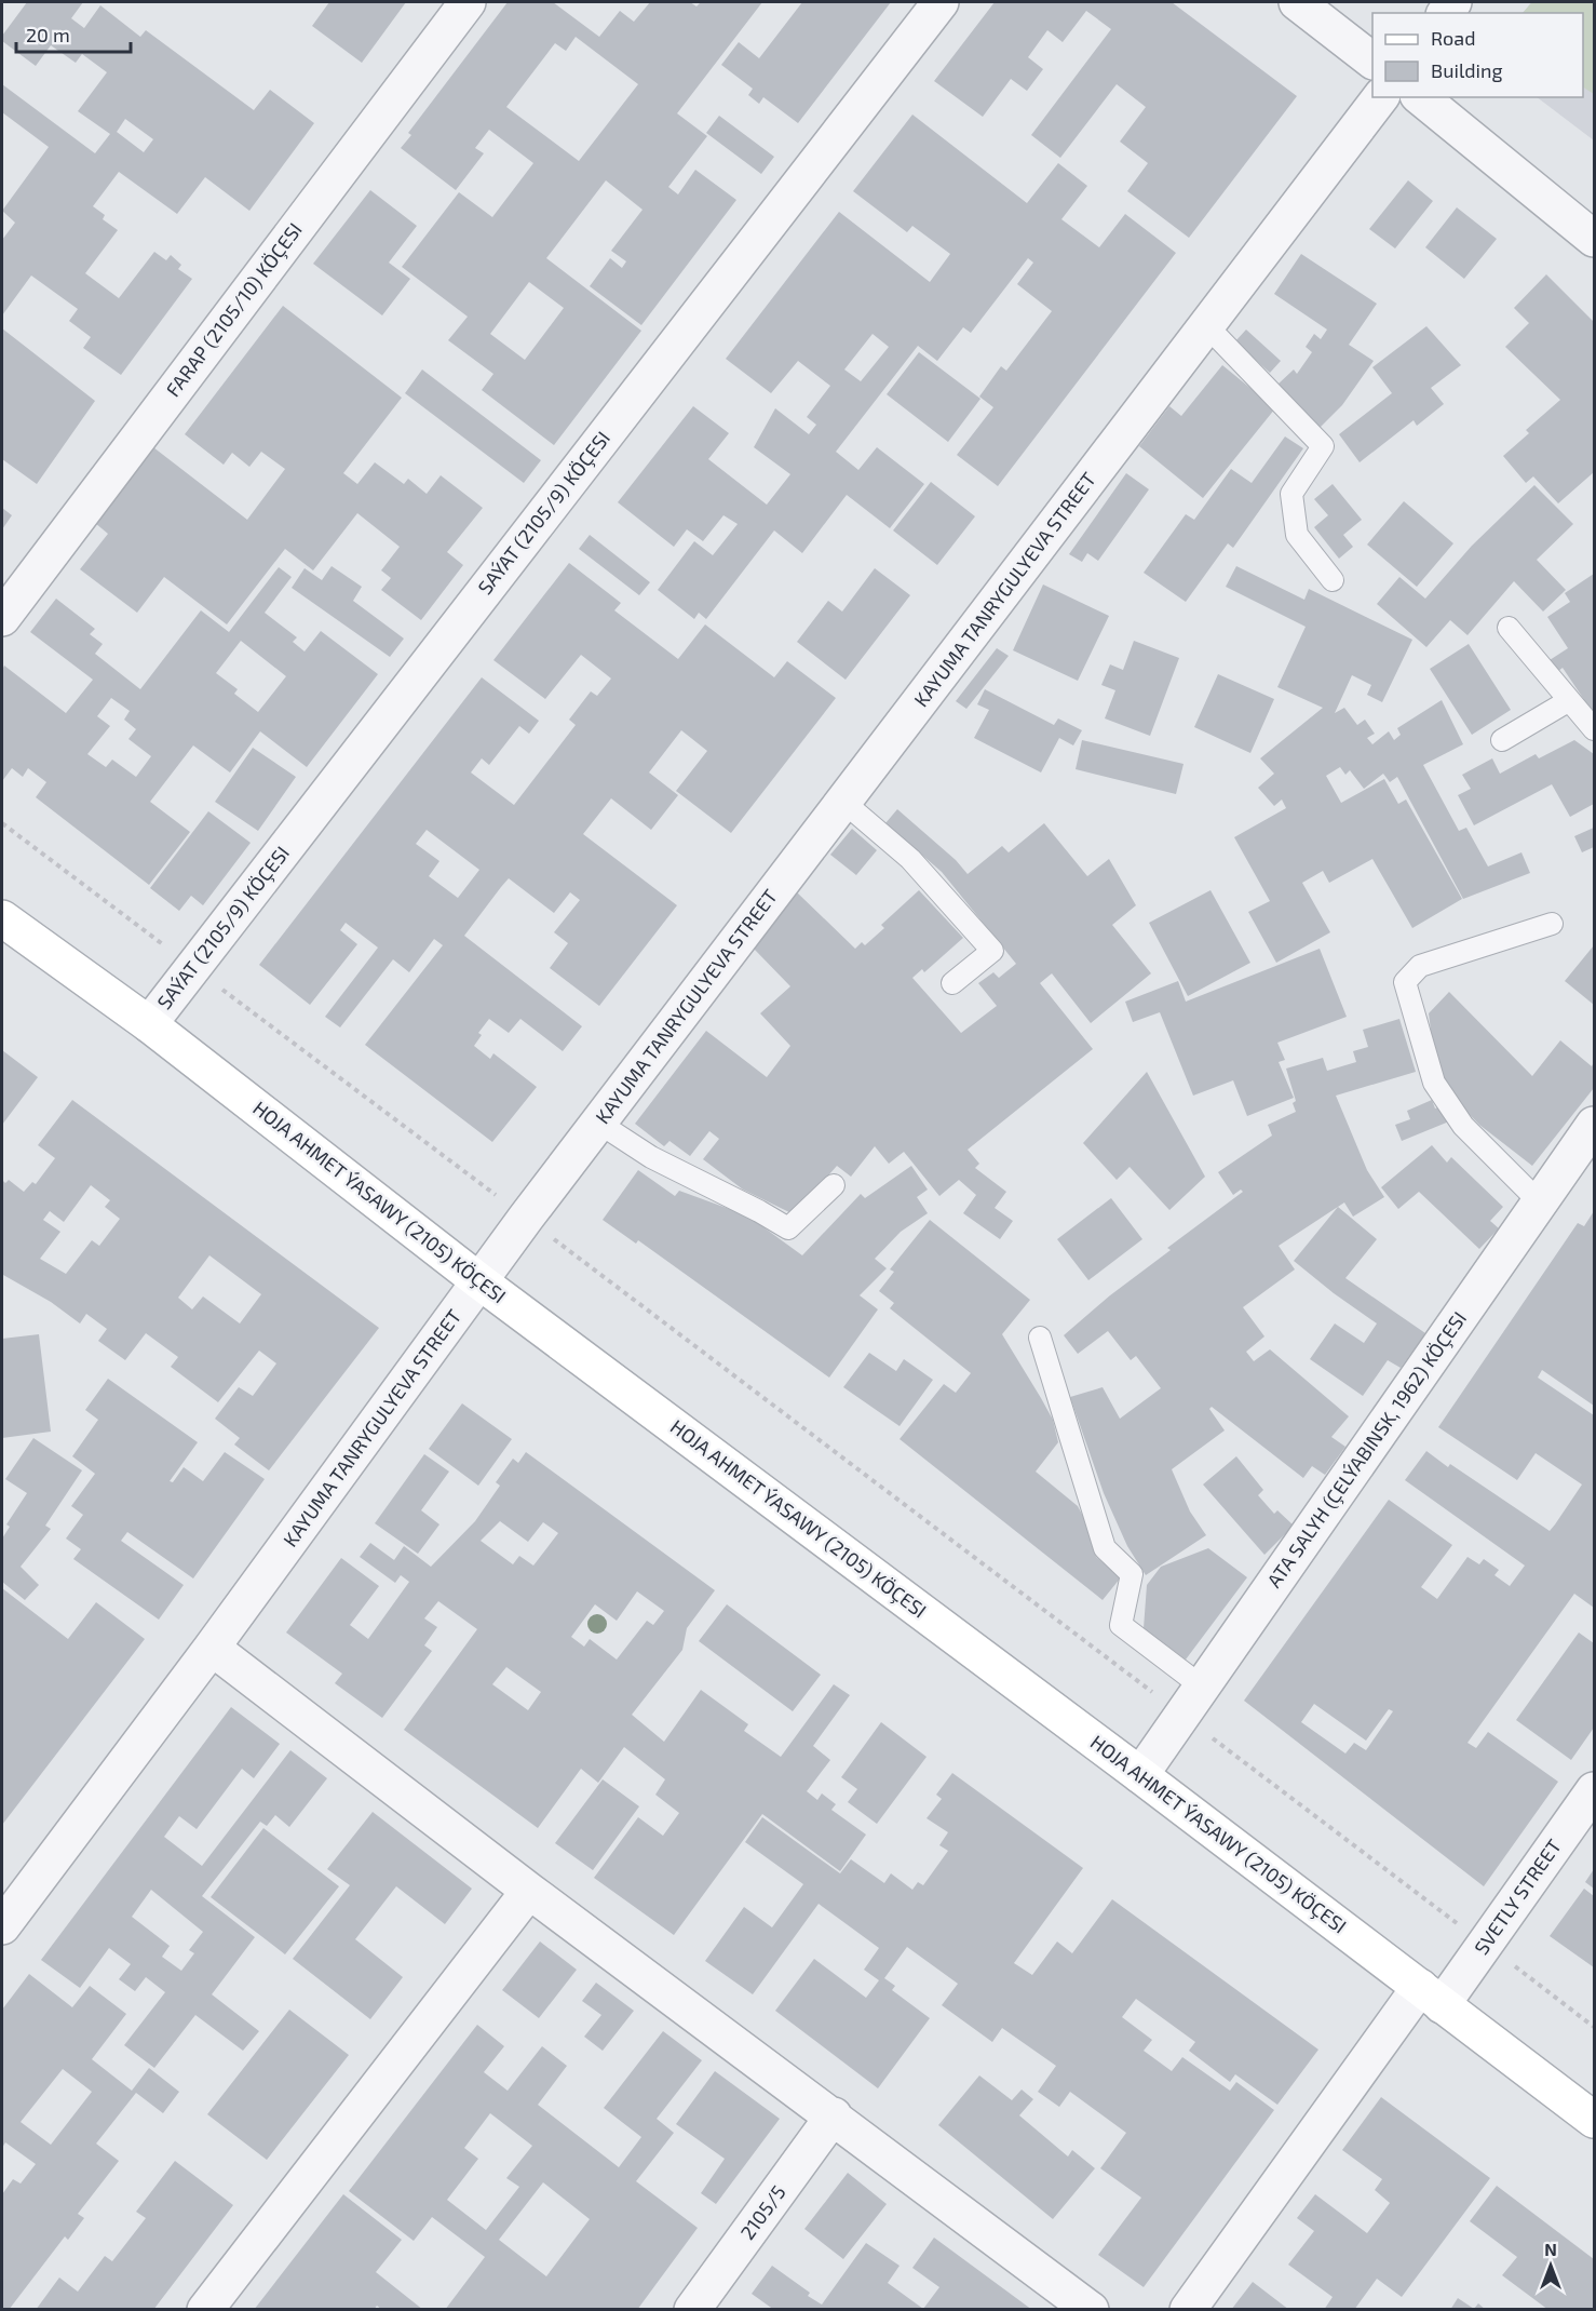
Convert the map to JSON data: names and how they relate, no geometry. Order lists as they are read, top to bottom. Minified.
{"streets":{"street":["FARAP (2105/10) KÖÇESI","SAÝAT (2105/9) KÖÇESI","KAYUMA TANRYGULYEVA STREET","HOJA AHMET ÝASAWY (2105) KÖÇESI","ATA SALYH (ÇELÝABINSK, 1962) KÖÇESI","SVETLY STREET","2105/5"]},"crossings":[["SAÝAT (2105/9) KÖÇESI","HOJA AHMET ÝASAWY (2105) KÖÇESI"],["KAYUMA TANRYGULYEVA STREET","HOJA AHMET ÝASAWY (2105) KÖÇESI"],["HOJA AHMET ÝASAWY (2105) KÖÇESI","ATA SALYH (ÇELÝABINSK, 1962) KÖÇESI"],["HOJA AHMET ÝASAWY (2105) KÖÇESI","SVETLY STREET"]],"legend":["Road","Building"],"scale_bar":"20 m","north":"top"}
